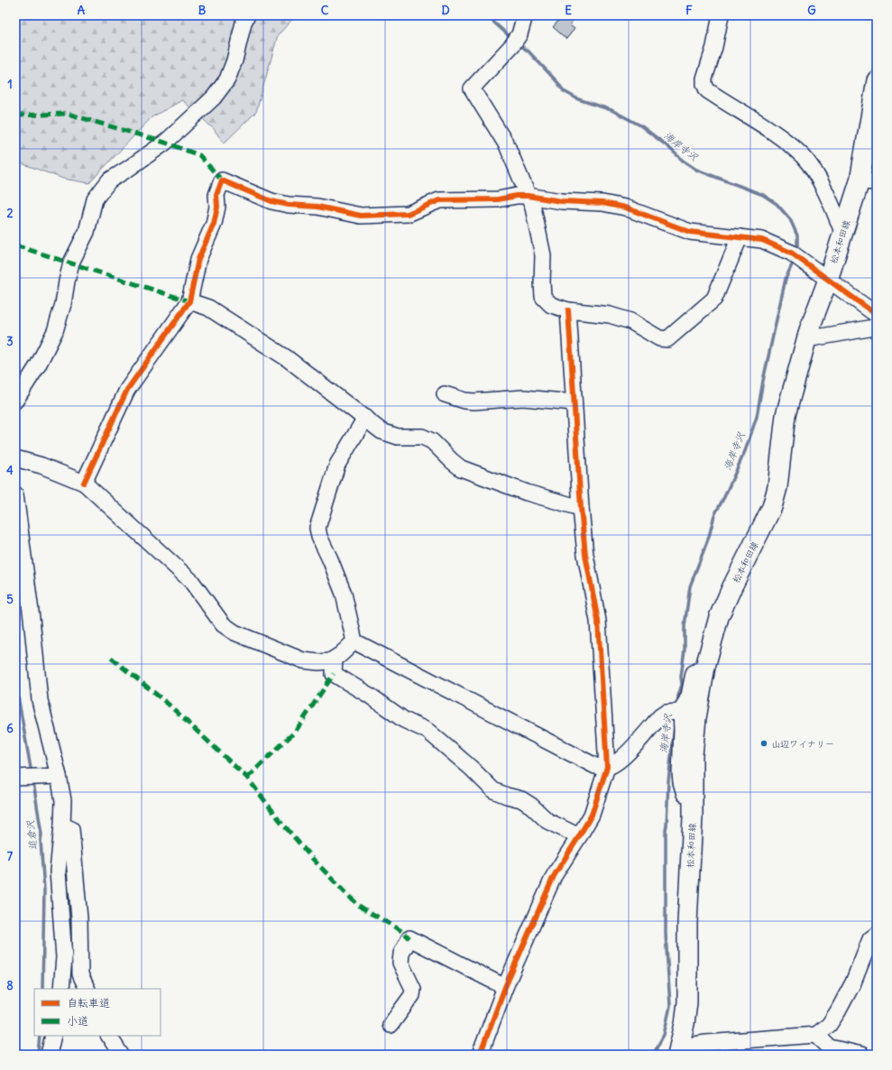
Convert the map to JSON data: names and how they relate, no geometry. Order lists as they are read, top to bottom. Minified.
{"streets":{"main road":["松本和田線"]},"water":["海岸寺沢","追倉沢"],"places":["山辺ワイナリー"],"legend":["自転車道","小道"],"grid":{"columns":["A","B","C","D","E","F","G"],"rows":["1","2","3","4","5","6","7","8"]}}
